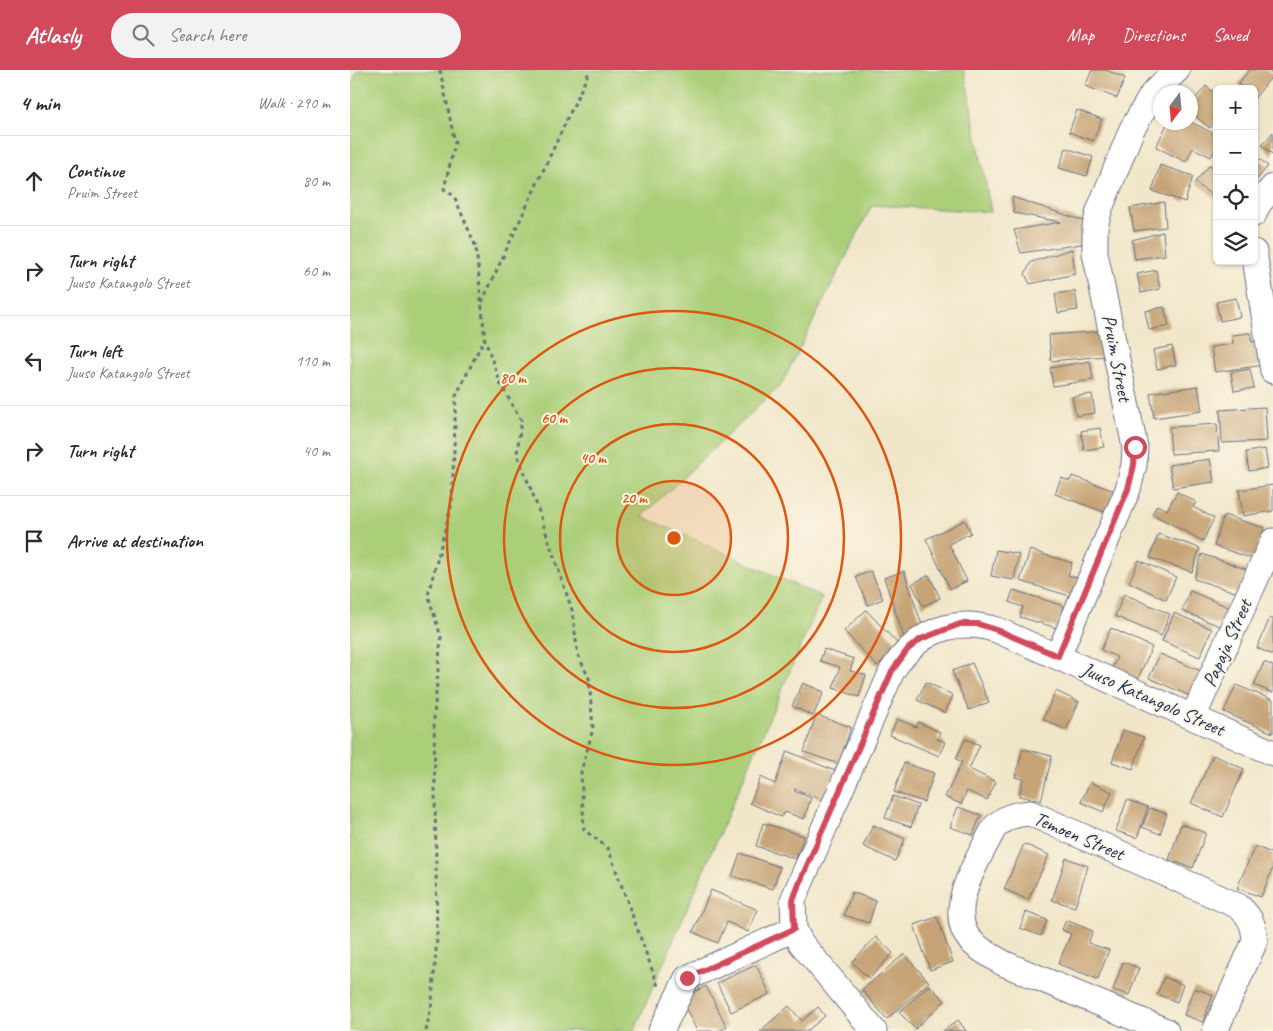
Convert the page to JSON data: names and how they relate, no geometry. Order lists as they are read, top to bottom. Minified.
{"streets":{"street":["Pruim Street","Papaja Street","Juuso Katangolo Street","Temoen Street"]},"crossings":[["Pruim Street","Juuso Katangolo Street"],["Papaja Street","Juuso Katangolo Street"]],"north":"bottom","page":{"header":"Atlasly","search":"Search here","nav":["Map","Directions","Saved"],"heading":["4 min","Walk · 290 m"],"map_buttons":["+","−"],"list":[["Continue","Pruim Street","80 m"],["Turn right","Juuso Katangolo Street","60 m"],["Turn left","Juuso Katangolo Street","110 m"],["Turn right","40 m"],"Arrive at destination"]},"rings":["80 m","60 m","40 m","20 m"]}
